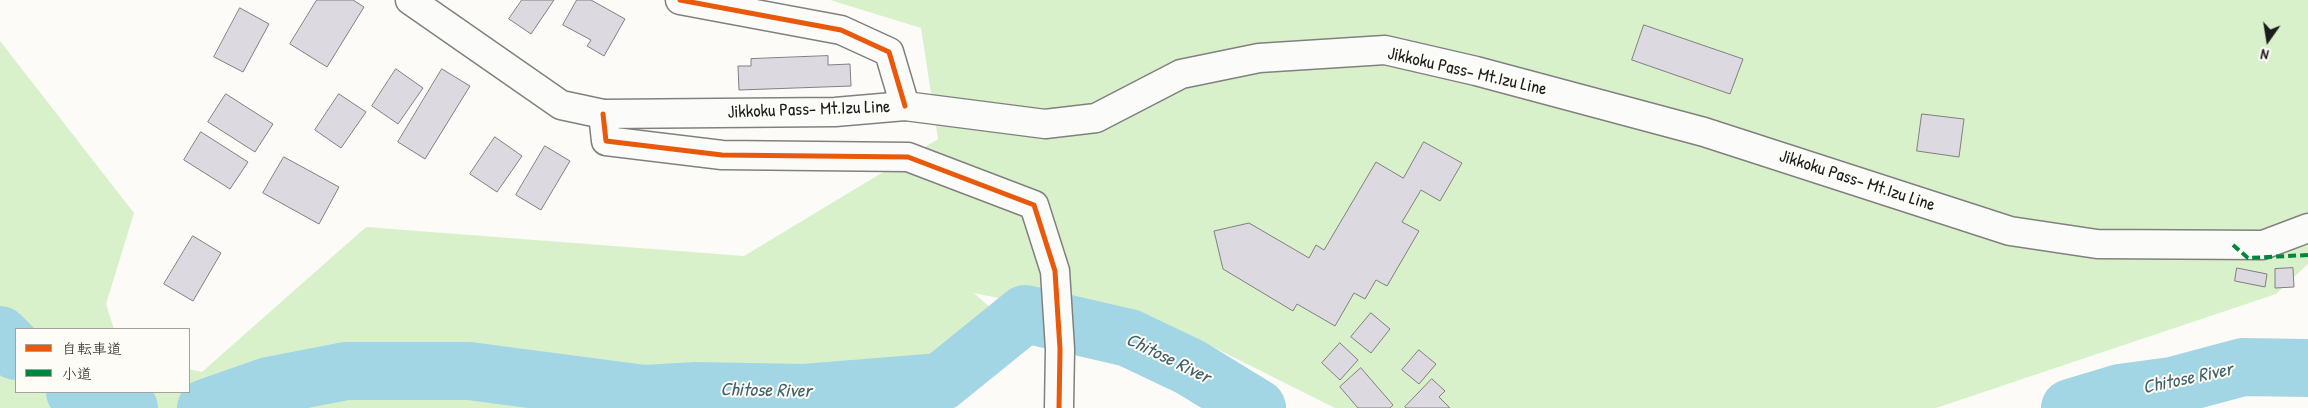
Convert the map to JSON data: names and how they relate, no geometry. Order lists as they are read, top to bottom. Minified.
{"streets":{"main road":["Jikkoku Pass- Mt.Izu Line"]},"water":["Chitose River"],"legend":["自転車道","小道"],"north":"bottom"}
